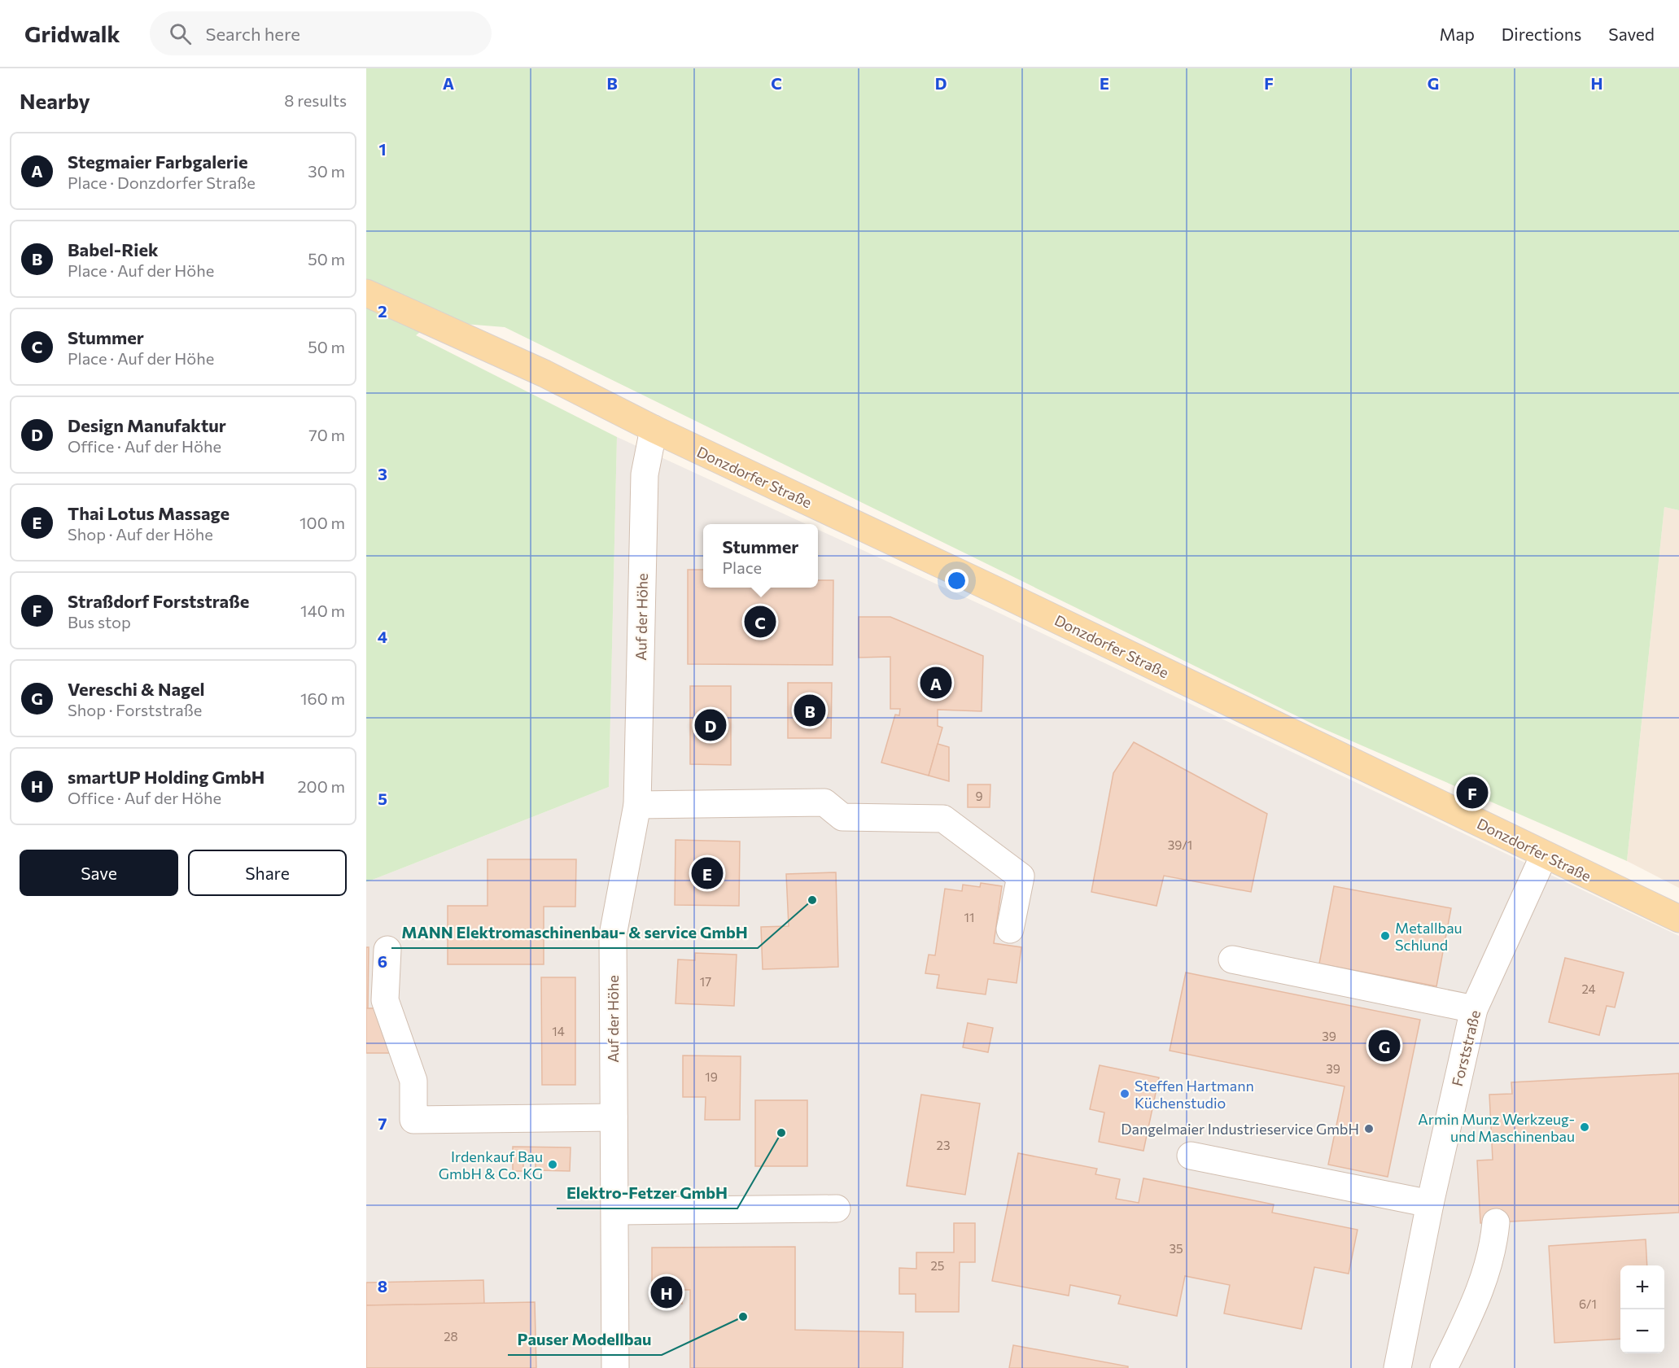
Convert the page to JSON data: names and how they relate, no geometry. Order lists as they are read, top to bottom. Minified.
{"streets":{"main road":["Donzdorfer Straße"],"street":["Auf der Höhe","Forststraße"]},"crossings":[["Donzdorfer Straße","Auf der Höhe"],["Donzdorfer Straße","Forststraße"]],"places":["MANN Elektromaschinenbau- & service GmbH","Metallbau Schlund","Steffen Hartmann Küchenstudio","Armin Munz Werkzeug- und Maschinenbau","Dangelmaier Industrieservice GmbH","Elektro-Fetzer GmbH","Irdenkauf Bau GmbH & Co. KG","Pauser Modellbau"],"house_numbers":["9","39/1","11","17","24","14","39","39","19","23","35","25","6/1","28"],"page":{"header":"Gridwalk","search":"Search here","nav":["Map","Directions","Saved"],"heading":["Nearby","8 results"],"list":[{"mark":"A","name":"Stegmaier Farbgalerie","note":"Place · Donzdorfer Straße","value":"30 m"},{"mark":"B","name":"Babel-Riek","note":"Place · Auf der Höhe","value":"50 m"},{"mark":"C","name":"Stummer","note":"Place · Auf der Höhe","value":"50 m"},{"mark":"D","name":"Design Manufaktur","note":"Office · Auf der Höhe","value":"70 m"},{"mark":"E","name":"Thai Lotus Massage","note":"Shop · Auf der Höhe","value":"100 m"},{"mark":"F","name":"Straßdorf Forststraße","note":"Bus stop","value":"140 m"},{"mark":"G","name":"Vereschi & Nagel","note":"Shop · Forststraße","value":"160 m"},{"mark":"H","name":"smartUP Holding GmbH","note":"Office · Auf der Höhe","value":"200 m"}],"popup":["Stummer","Place"],"pins":["C","A","B","D","F","E","G","H"],"buttons":["Save","Share"],"map_buttons":["+","−"]},"grid":{"columns":["A","B","C","D","E","F","G","H"],"rows":["1","2","3","4","5","6","7","8"]}}
